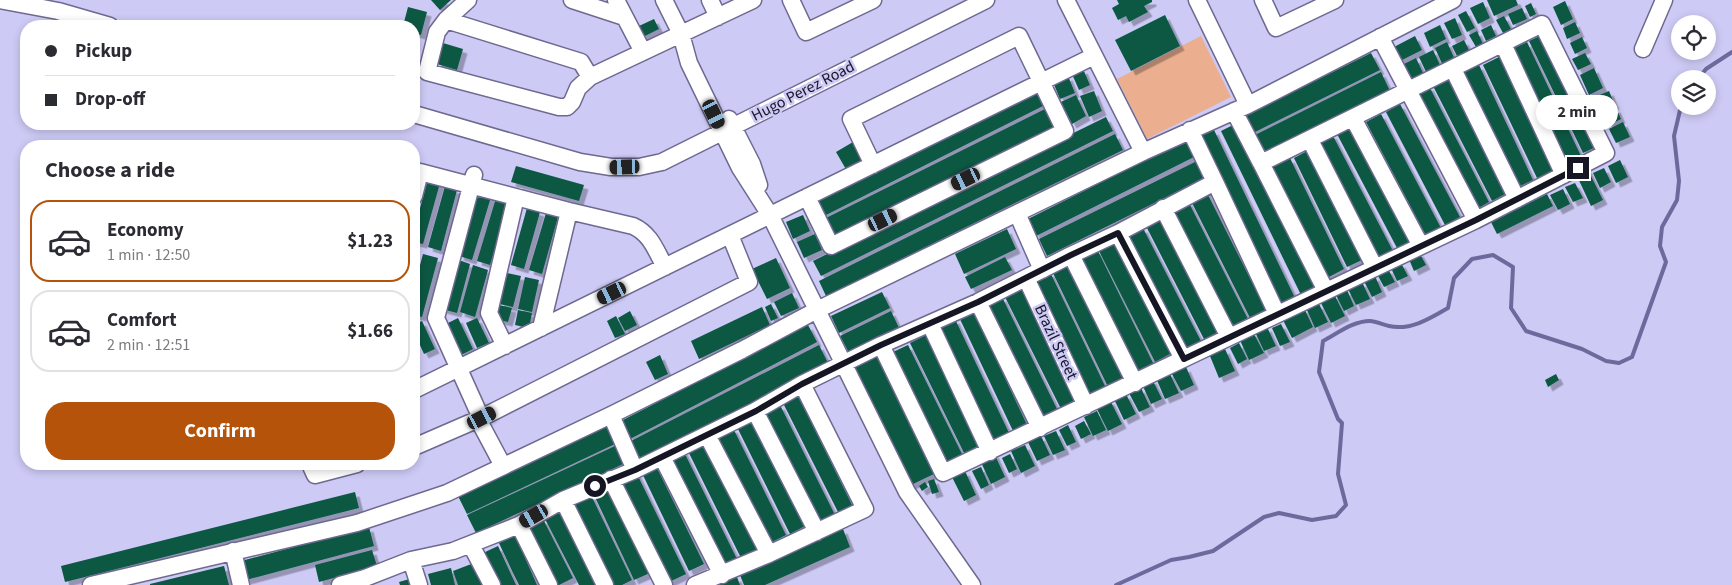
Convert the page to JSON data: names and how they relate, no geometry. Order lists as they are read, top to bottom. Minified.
{"streets":{"street":["Hugo Perez Road","Brazil Street"]},"page":{"banner":["Pickup","Drop-off"],"bubble":"2 min","heading":"Choose a ride","list":[{"name":"Economy","note":"1 min · 12:50","value":"$1.23"},{"name":"Comfort","note":"2 min · 12:51","value":"$1.66"}],"buttons":"Confirm"}}
